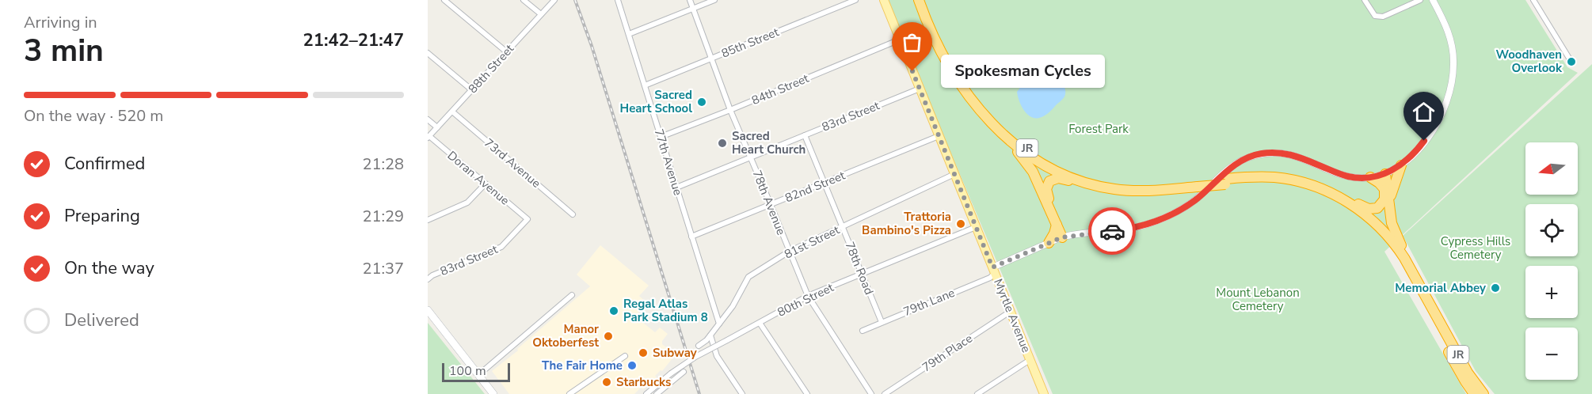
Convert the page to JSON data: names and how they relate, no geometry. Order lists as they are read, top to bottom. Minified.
{"streets":{"highway":["JR"],"main road":["Myrtle Avenue"],"street":["85th Street","88th Street","84th Street","83rd Street","77th Avenue","73rd Avenue","Doran Avenue","82nd Street","78th Avenue","81st Street","78th Road","80th Street","79th Lane","79th Place"]},"crossings":[["85th Street","77th Avenue"],["85th Street","78th Avenue"],["88th Street","73rd Avenue"],["88th Street","Doran Avenue"],["84th Street","77th Avenue"],["84th Street","78th Avenue"],["84th Street","Myrtle Avenue"],["83rd Street","77th Avenue"],["83rd Street","Doran Avenue"],["83rd Street","78th Avenue"],["83rd Street","78th Road"],["83rd Street","Myrtle Avenue"],["77th Avenue","82nd Street"],["77th Avenue","81st Street"],["82nd Street","78th Avenue"],["82nd Street","78th Road"],["82nd Street","Myrtle Avenue"],["78th Avenue","81st Street"],["78th Avenue","80th Street"],["81st Street","78th Road"],["81st Street","Myrtle Avenue"],["78th Road","80th Street"],["78th Road","79th Lane"],["80th Street","Myrtle Avenue"],["79th Lane","Myrtle Avenue"],["Myrtle Avenue","79th Place"]],"parks":["Forest Park","Cypress Hills Cemetery","Mount Lebanon Cemetery"],"places":["Woodhaven Overlook","Spokesman Cycles","Sacred Heart School","Sacred Heart Church","Trattoria Bambino's Pizza","Memorial Abbey","Regal Atlas Park Stadium 8","Manor Oktoberfest","Subway","The Fair Home","Starbucks"],"scale_bar":"100 m","north":"left","page":{"heading":["3 min","Arriving in","21:42–21:47"],"bubble":"Spokesman Cycles","bar":"On the way · 520 m","list":[["Confirmed","21:28"],["Preparing","21:29"],["On the way","21:37"],"Delivered"],"map_buttons":["+","−"],"scale":"100 m"}}
